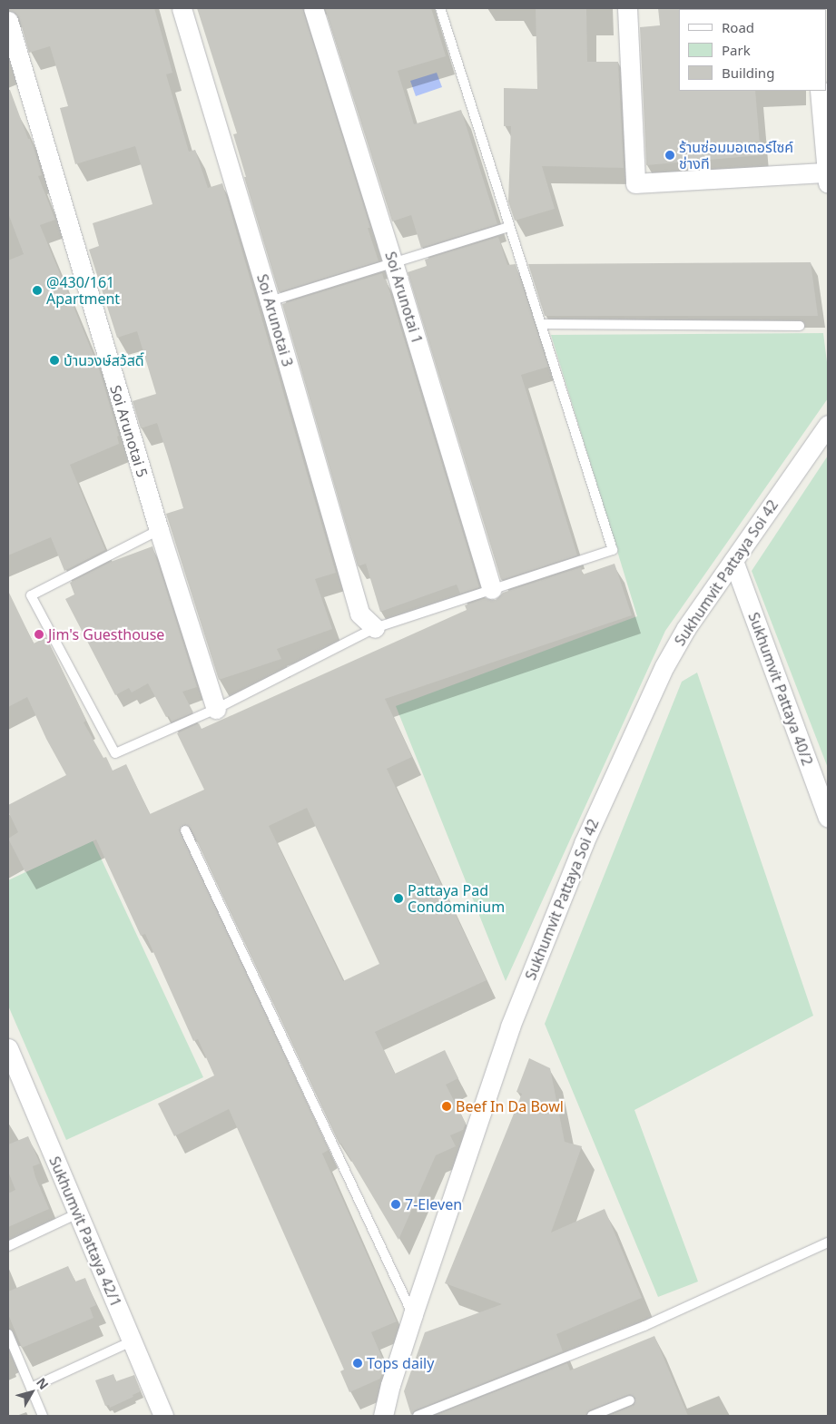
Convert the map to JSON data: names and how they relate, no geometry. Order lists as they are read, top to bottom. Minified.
{"streets":{"street":["Soi Arunotai 1","Soi Arunotai 3","Soi Arunotai 5","Sukhumvit Pattaya Soi 42","Sukhumvit Pattaya 40/2","Sukhumvit Pattaya 42/1"]},"crossings":[["Sukhumvit Pattaya Soi 42","Sukhumvit Pattaya 40/2"]],"places":["ร้านซ่อมมอเตอร์ไซค์ ช่างที","@430/161 Apartment","บ้านวงษ์สว้สดิ์","Jim's Guesthouse","Pattaya Pad Condominium","Beef In Da Bowl","7-Eleven","Tops daily"],"legend":["Road","Park","Building"],"north":"top right"}
